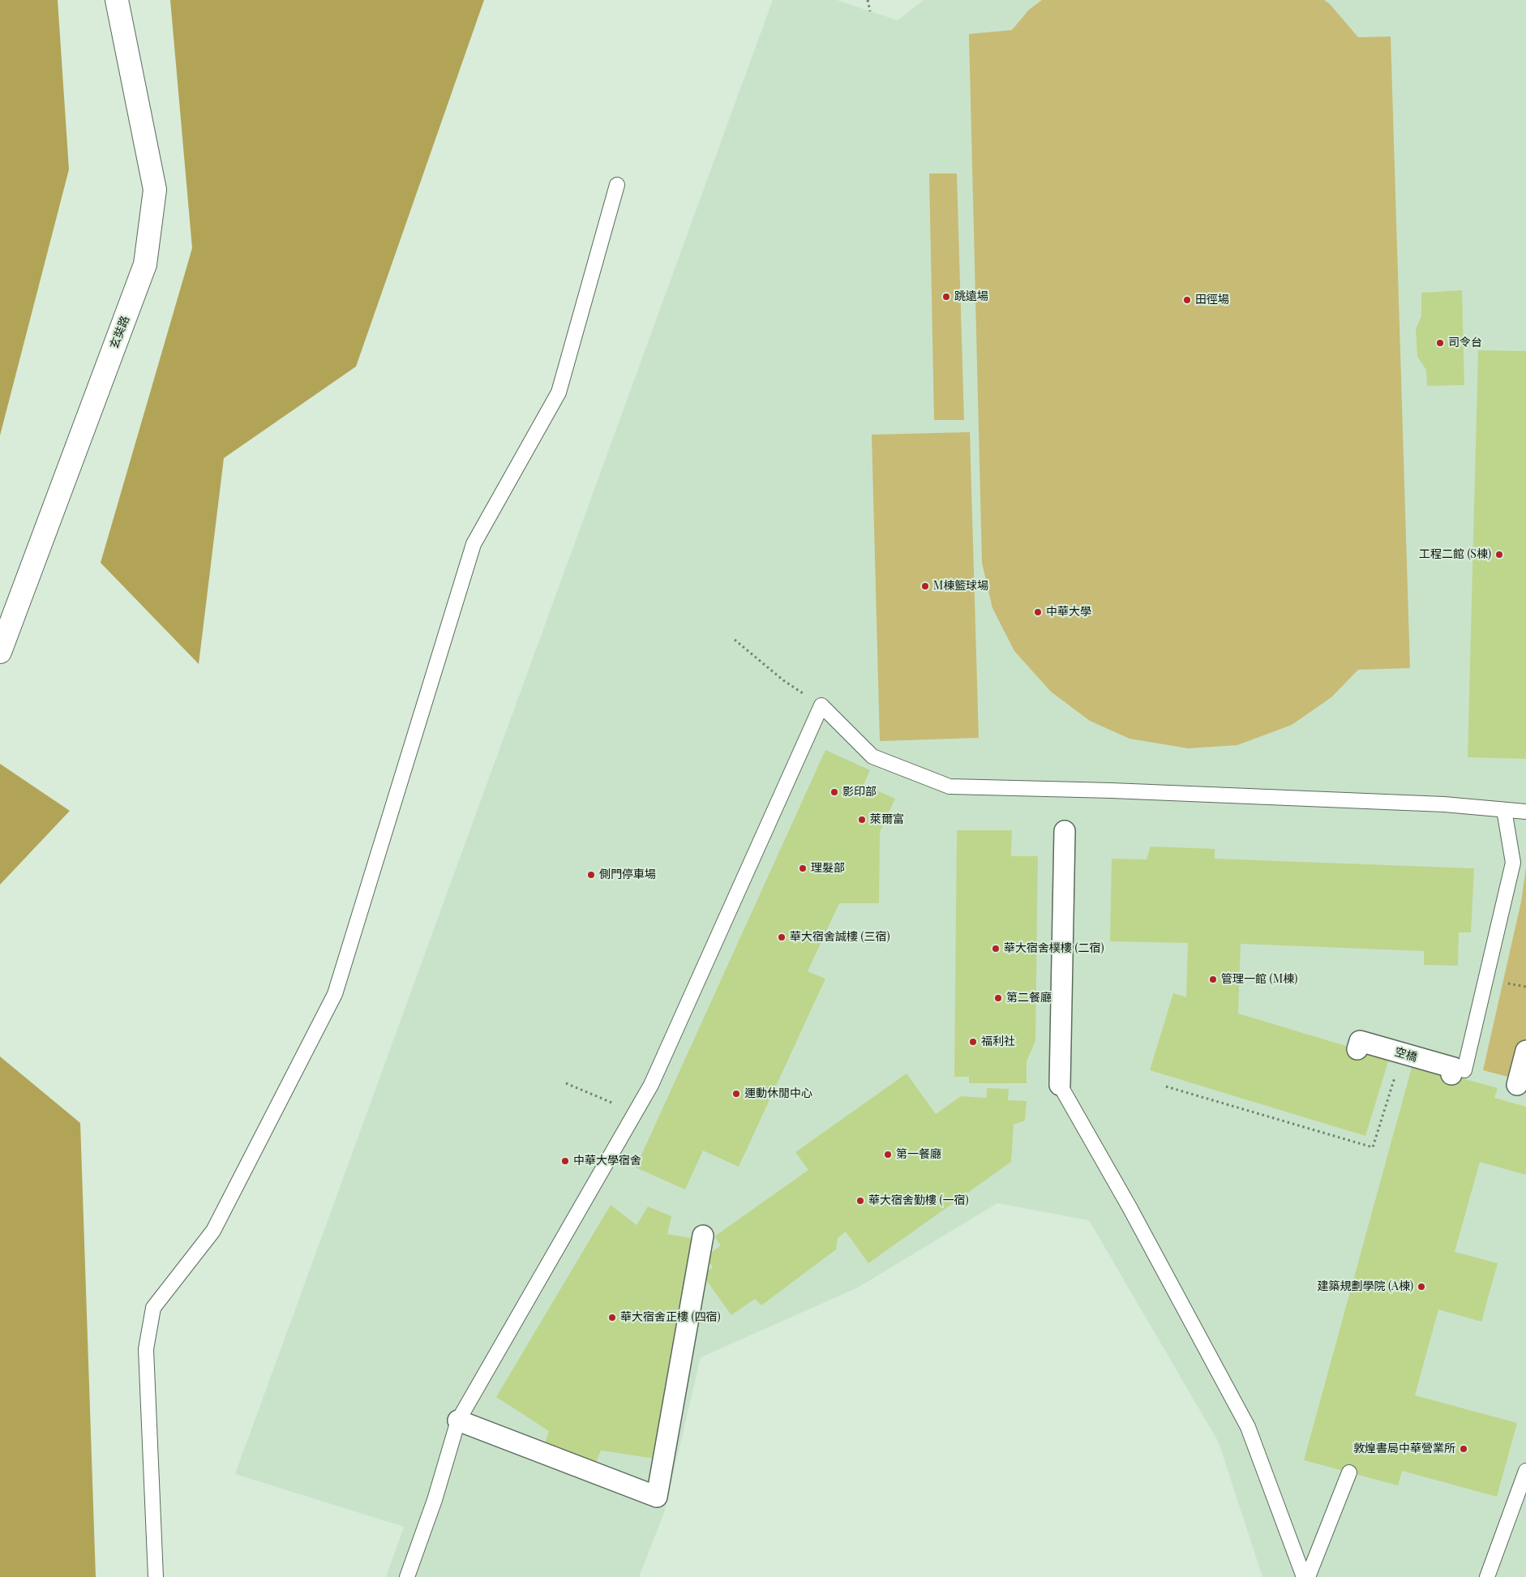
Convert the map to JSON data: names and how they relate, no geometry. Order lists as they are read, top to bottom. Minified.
{"streets":{"street":["玄奘路","空橋"]},"places":["跳遠場","田徑場","司令台","工程二館 (S棟)","M棟籃球場","中華大學","影印部","萊爾富","理髮部","側門停車場","華大宿舍誠樓 (三宿)","華大宿舍樸樓 (二宿)","管理一館 (M棟)","第二餐廳","福利社","運動休閒中心","第一餐廳","中華大學宿舍","華大宿舍勤樓 (一宿)","建築規劃學院 (A棟)","華大宿舍正樓 (四宿)","敦煌書局中華營業所"]}
